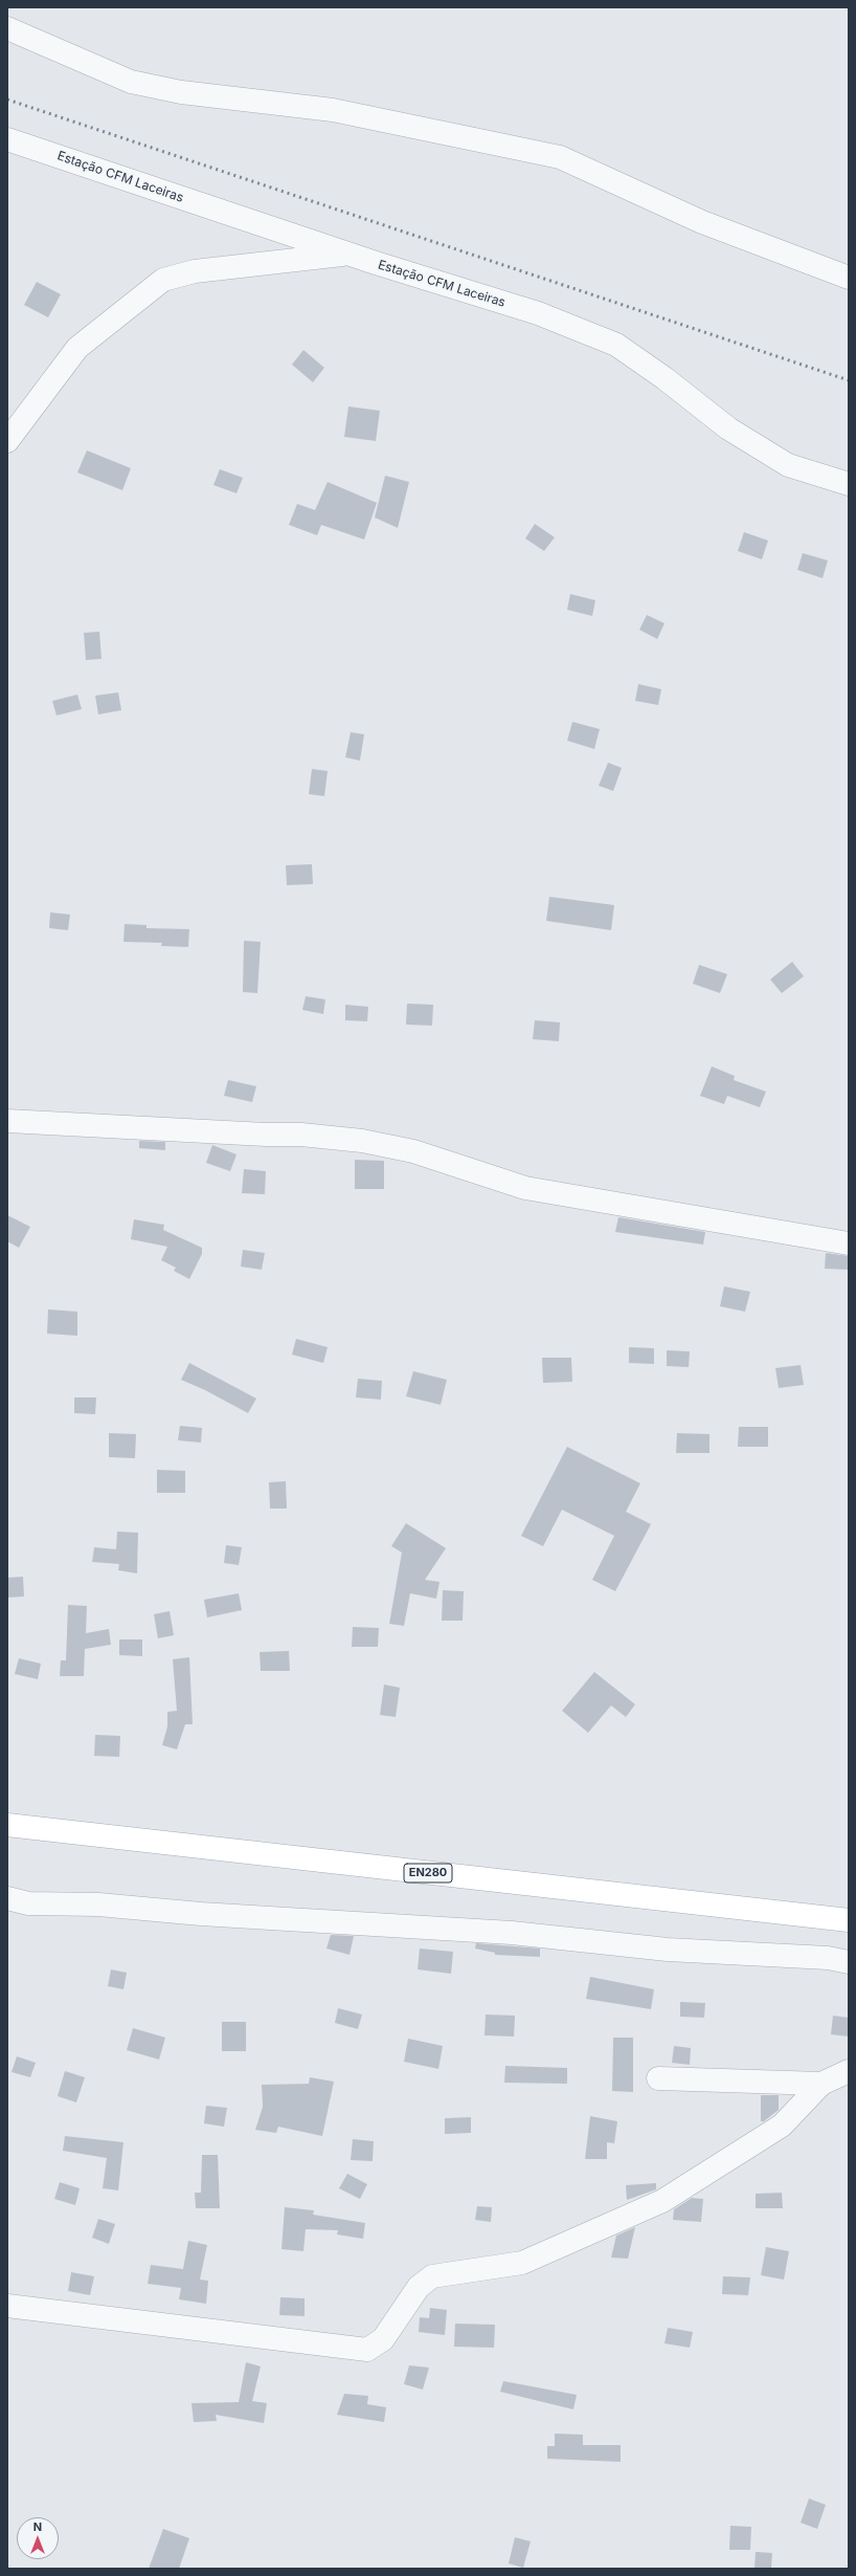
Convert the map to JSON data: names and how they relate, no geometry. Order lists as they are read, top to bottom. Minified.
{"streets":{"main road":["EN280"],"street":["Estação CFM Laceiras"]},"north":"top"}
